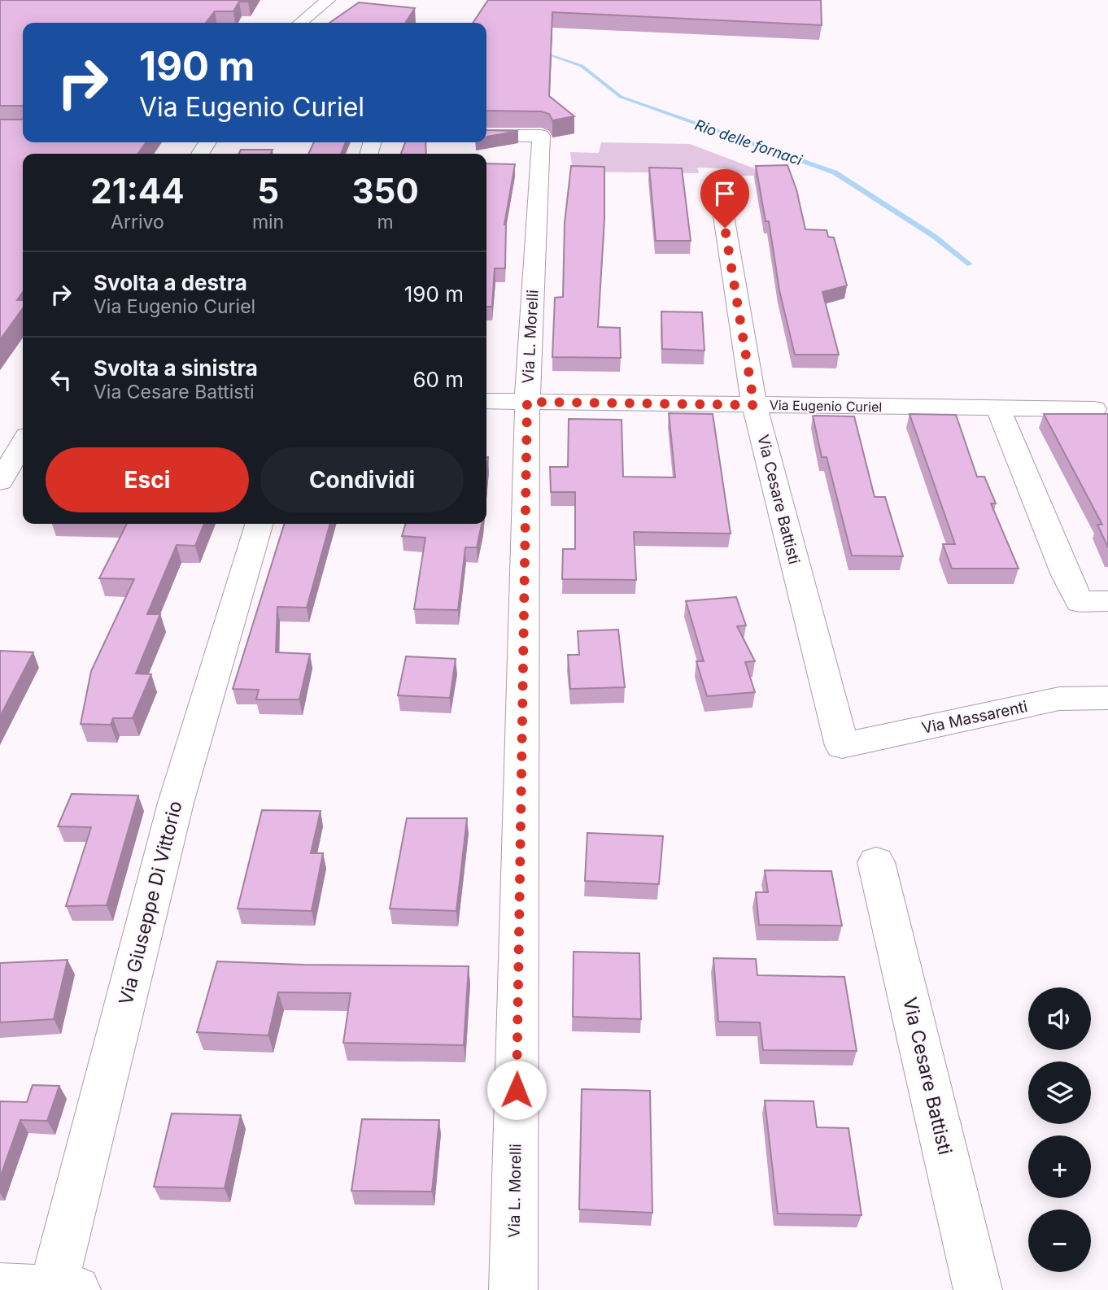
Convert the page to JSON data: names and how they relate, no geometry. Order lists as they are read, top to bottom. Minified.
{"streets":{"street":["Via L. Morelli","Via Eugenio Curiel","Via Cesare Battisti","Via Massarenti","Via Giuseppe Di Vittorio"]},"crossings":[["Via L. Morelli","Via Eugenio Curiel"],["Via Eugenio Curiel","Via Cesare Battisti"],["Via Cesare Battisti","Via Massarenti"]],"water":["Rio delle fornaci"],"page":{"turn":["190 m","Via Eugenio Curiel"],"eta":["21:44","Arrivo","5","min","350","m"],"list":[{"name":"Svolta a destra","note":"Via Eugenio Curiel","value":"190 m"},{"name":"Svolta a sinistra","note":"Via Cesare Battisti","value":"60 m"}],"buttons":["Esci","Condividi"],"map_buttons":["+","−"]}}
